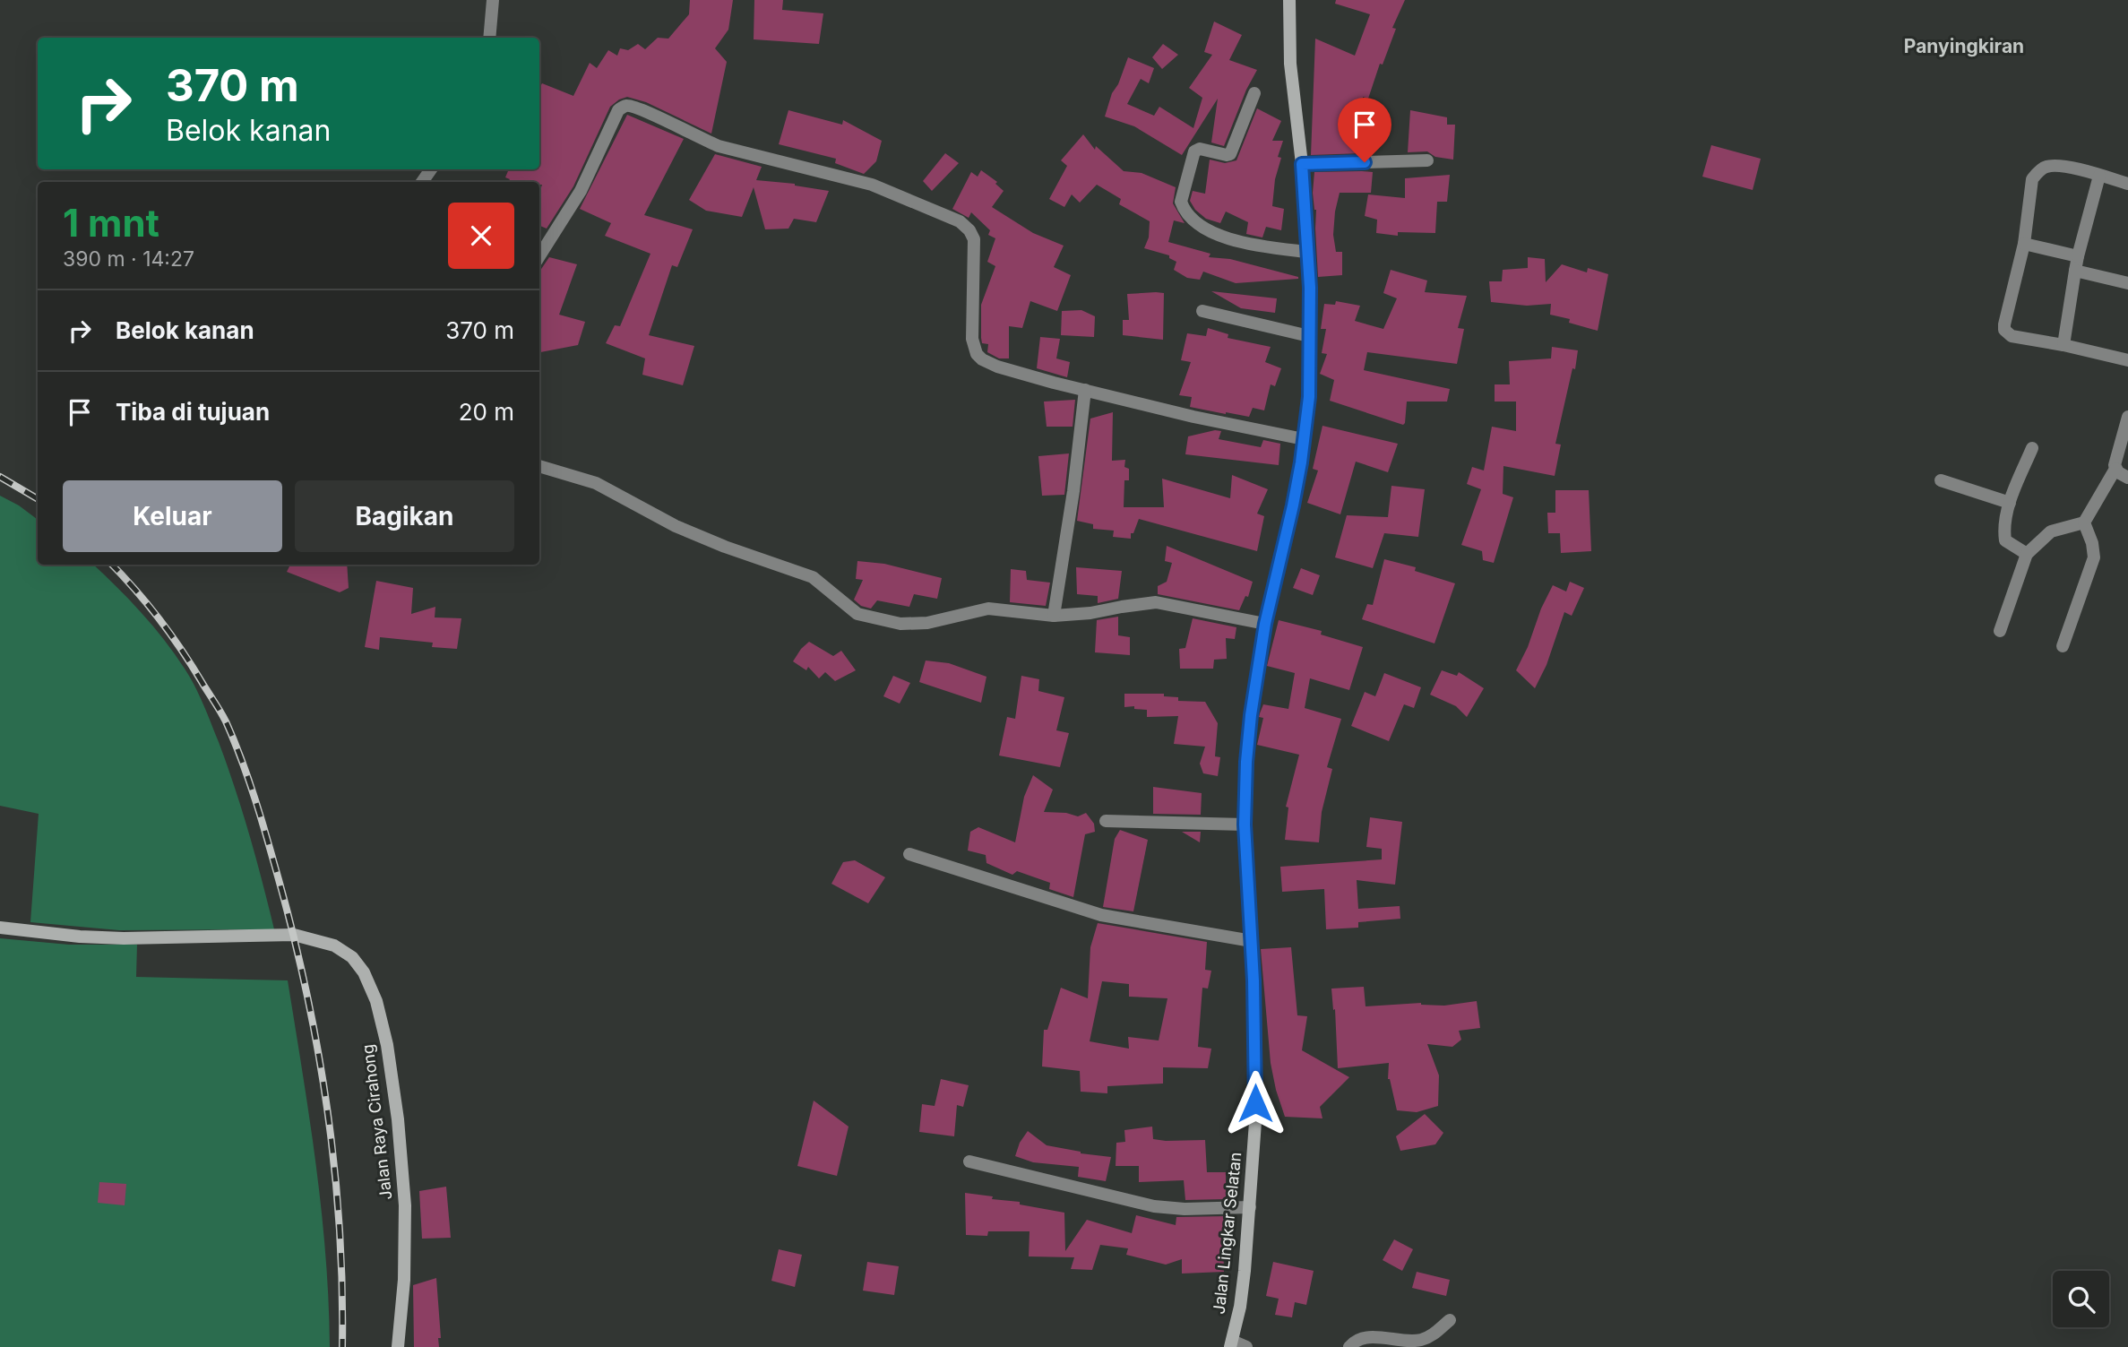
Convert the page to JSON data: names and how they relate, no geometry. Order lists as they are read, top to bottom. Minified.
{"streets":{"street":["Jalan Raya Cirahong","Jalan Lingkar Selatan"]},"districts":["Panyingkiran"],"page":{"turn":["370 m","Belok kanan"],"heading":["1 mnt","390 m · 14:27"],"list":[{"name":"Belok kanan","value":"370 m"},{"name":"Tiba di tujuan","value":"20 m"}],"buttons":["Keluar","Bagikan"]}}
